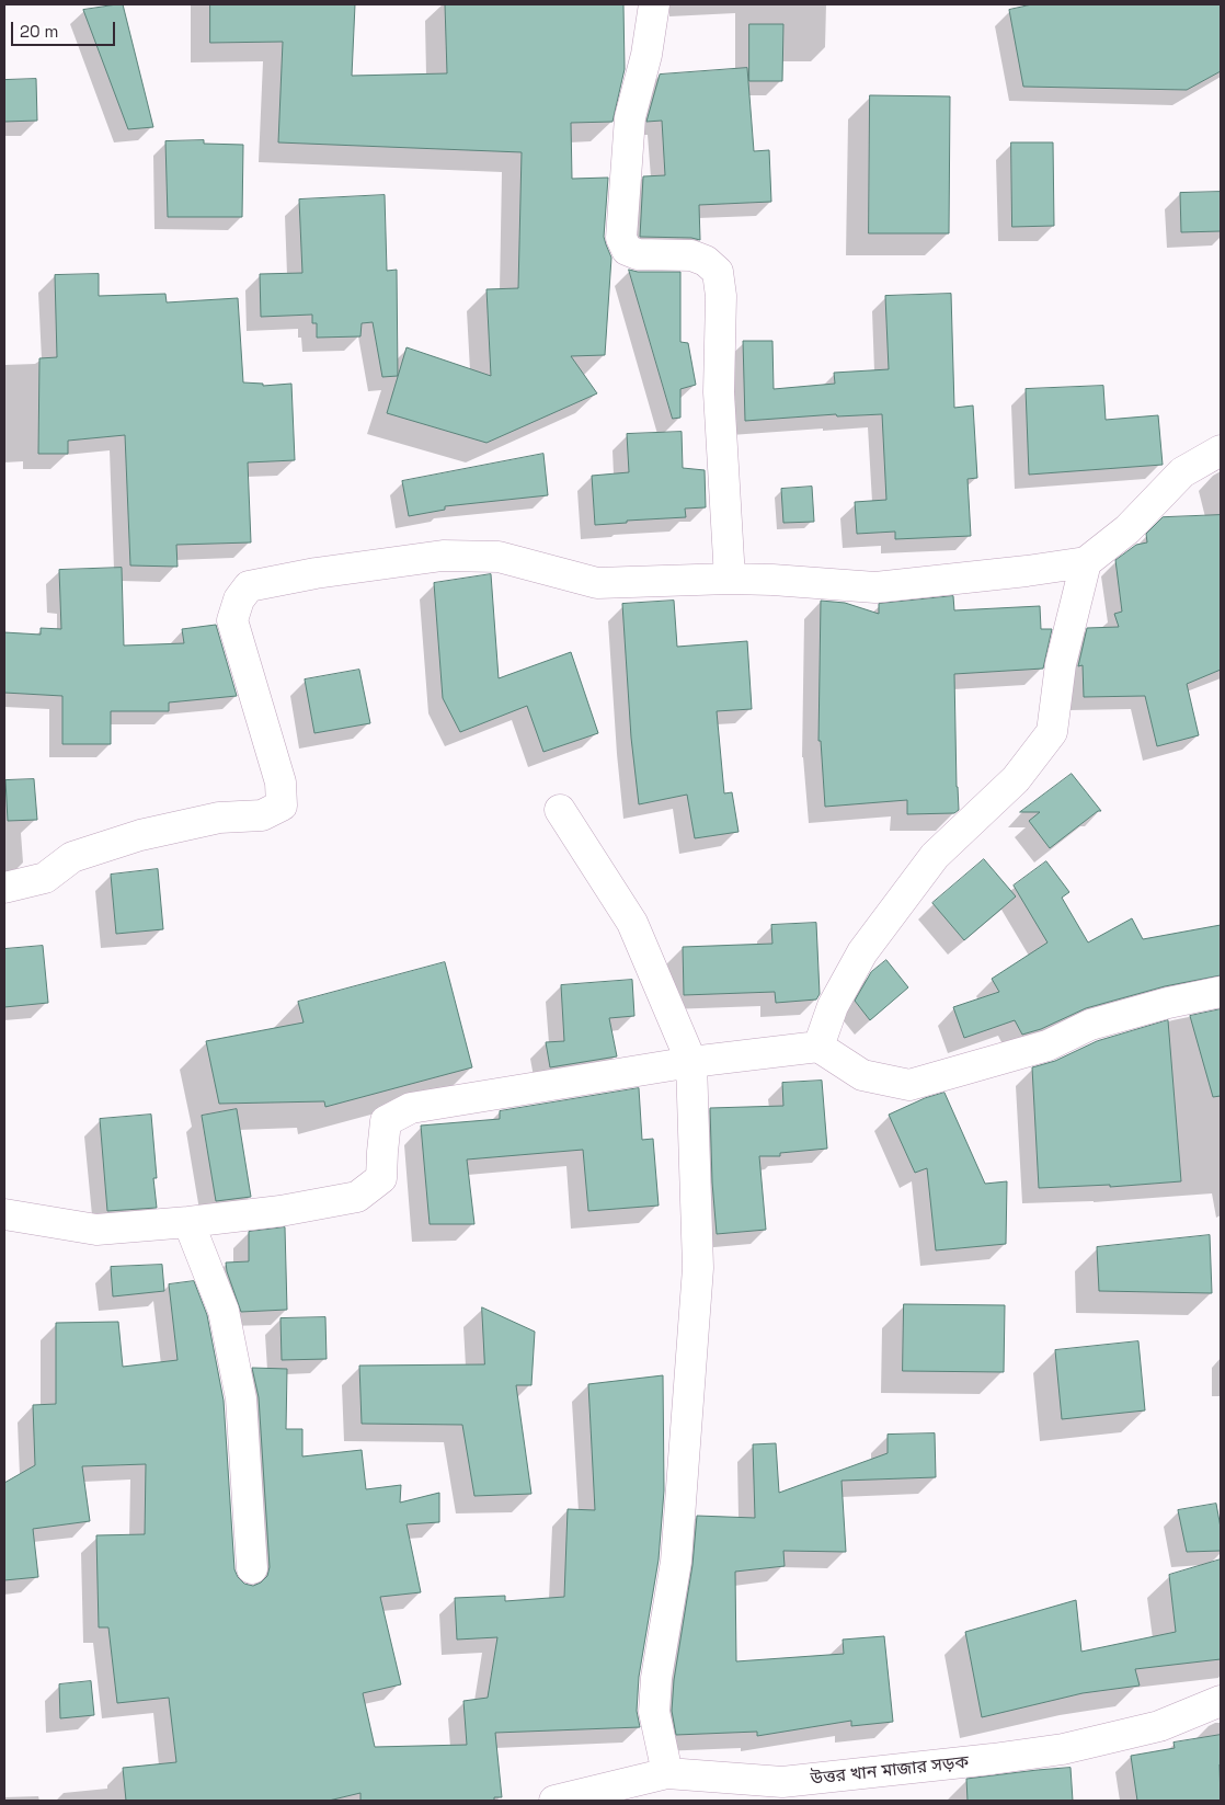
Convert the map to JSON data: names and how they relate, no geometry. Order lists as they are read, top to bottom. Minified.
{"streets":{"street":["উত্তর খান মাজার সড়ক"]},"scale_bar":"20 m"}
